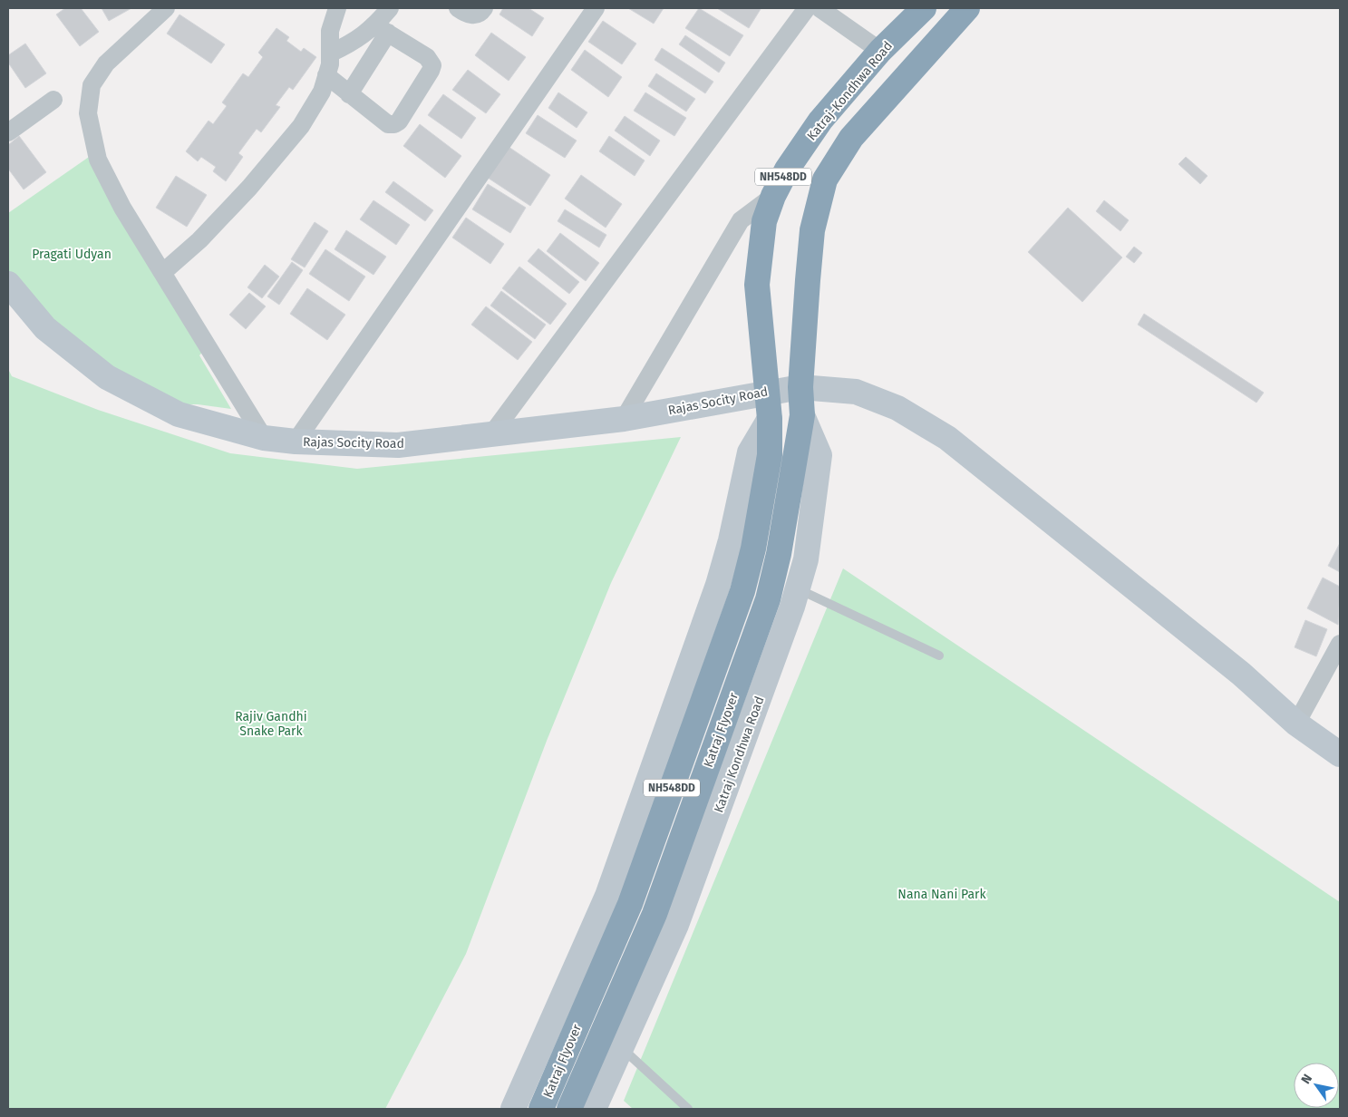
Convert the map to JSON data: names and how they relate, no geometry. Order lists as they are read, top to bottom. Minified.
{"streets":{"highway":["Katraj-Kondhwa Road","NH548DD","Katraj Flyover","Katraj Kondhwa Road"],"street":["Rajas Socity Road"]},"crossings":[["Katraj-Kondhwa Road","NH548DD"],["Katraj-Kondhwa Road","Rajas Socity Road"],["NH548DD","Rajas Socity Road"],["NH548DD","Katraj Flyover"],["NH548DD","Katraj Kondhwa Road"],["Rajas Socity Road","Katraj Kondhwa Road"],["Katraj Flyover","Katraj Kondhwa Road"]],"parks":["Pragati Udyan","Rajiv Gandhi Snake Park","Nana Nani Park"],"north":"top left"}
